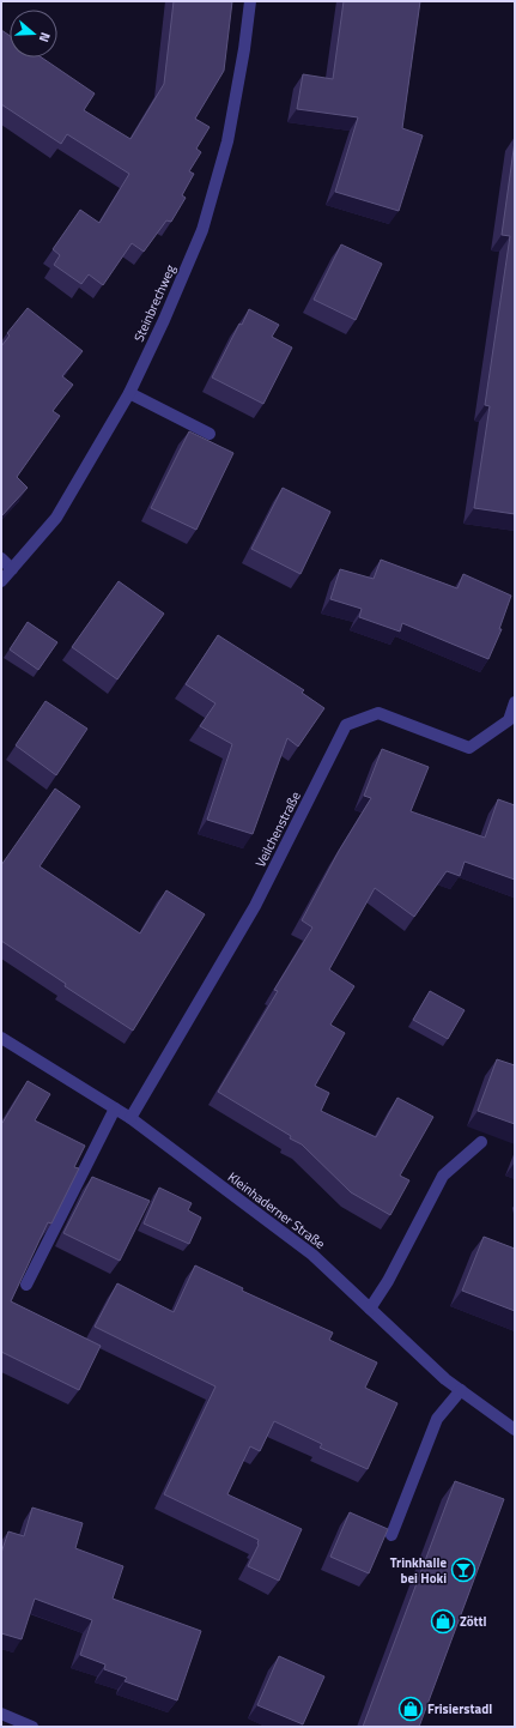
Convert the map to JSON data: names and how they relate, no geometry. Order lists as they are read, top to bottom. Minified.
{"streets":{"street":["Steinbrechweg","Veilchenstraße","Kleinhaderner Straße"]},"crossings":[["Veilchenstraße","Kleinhaderner Straße"]],"places":{"bar":["Trinkhalle bei Hoki"],"shop":["Zöttl","Frisierstadl"]},"north":"right"}
